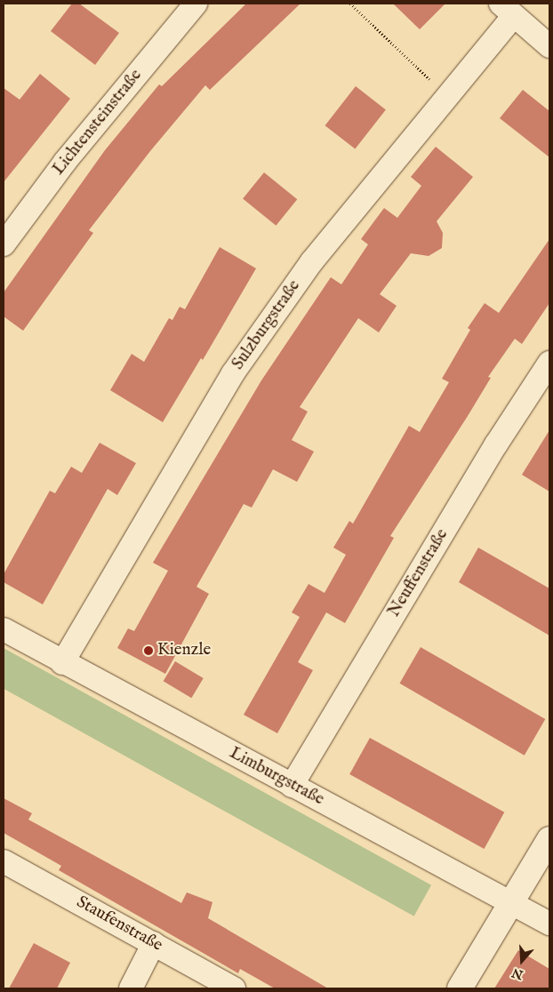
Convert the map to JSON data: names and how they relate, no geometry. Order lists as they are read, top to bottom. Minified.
{"streets":{"street":["Lichtensteinstraße","Sulzburgstraße","Neuffenstraße","Limburgstraße","Staufenstraße"]},"crossings":[["Sulzburgstraße","Limburgstraße"],["Neuffenstraße","Limburgstraße"]],"places":["Kienzle"],"north":"bottom"}
